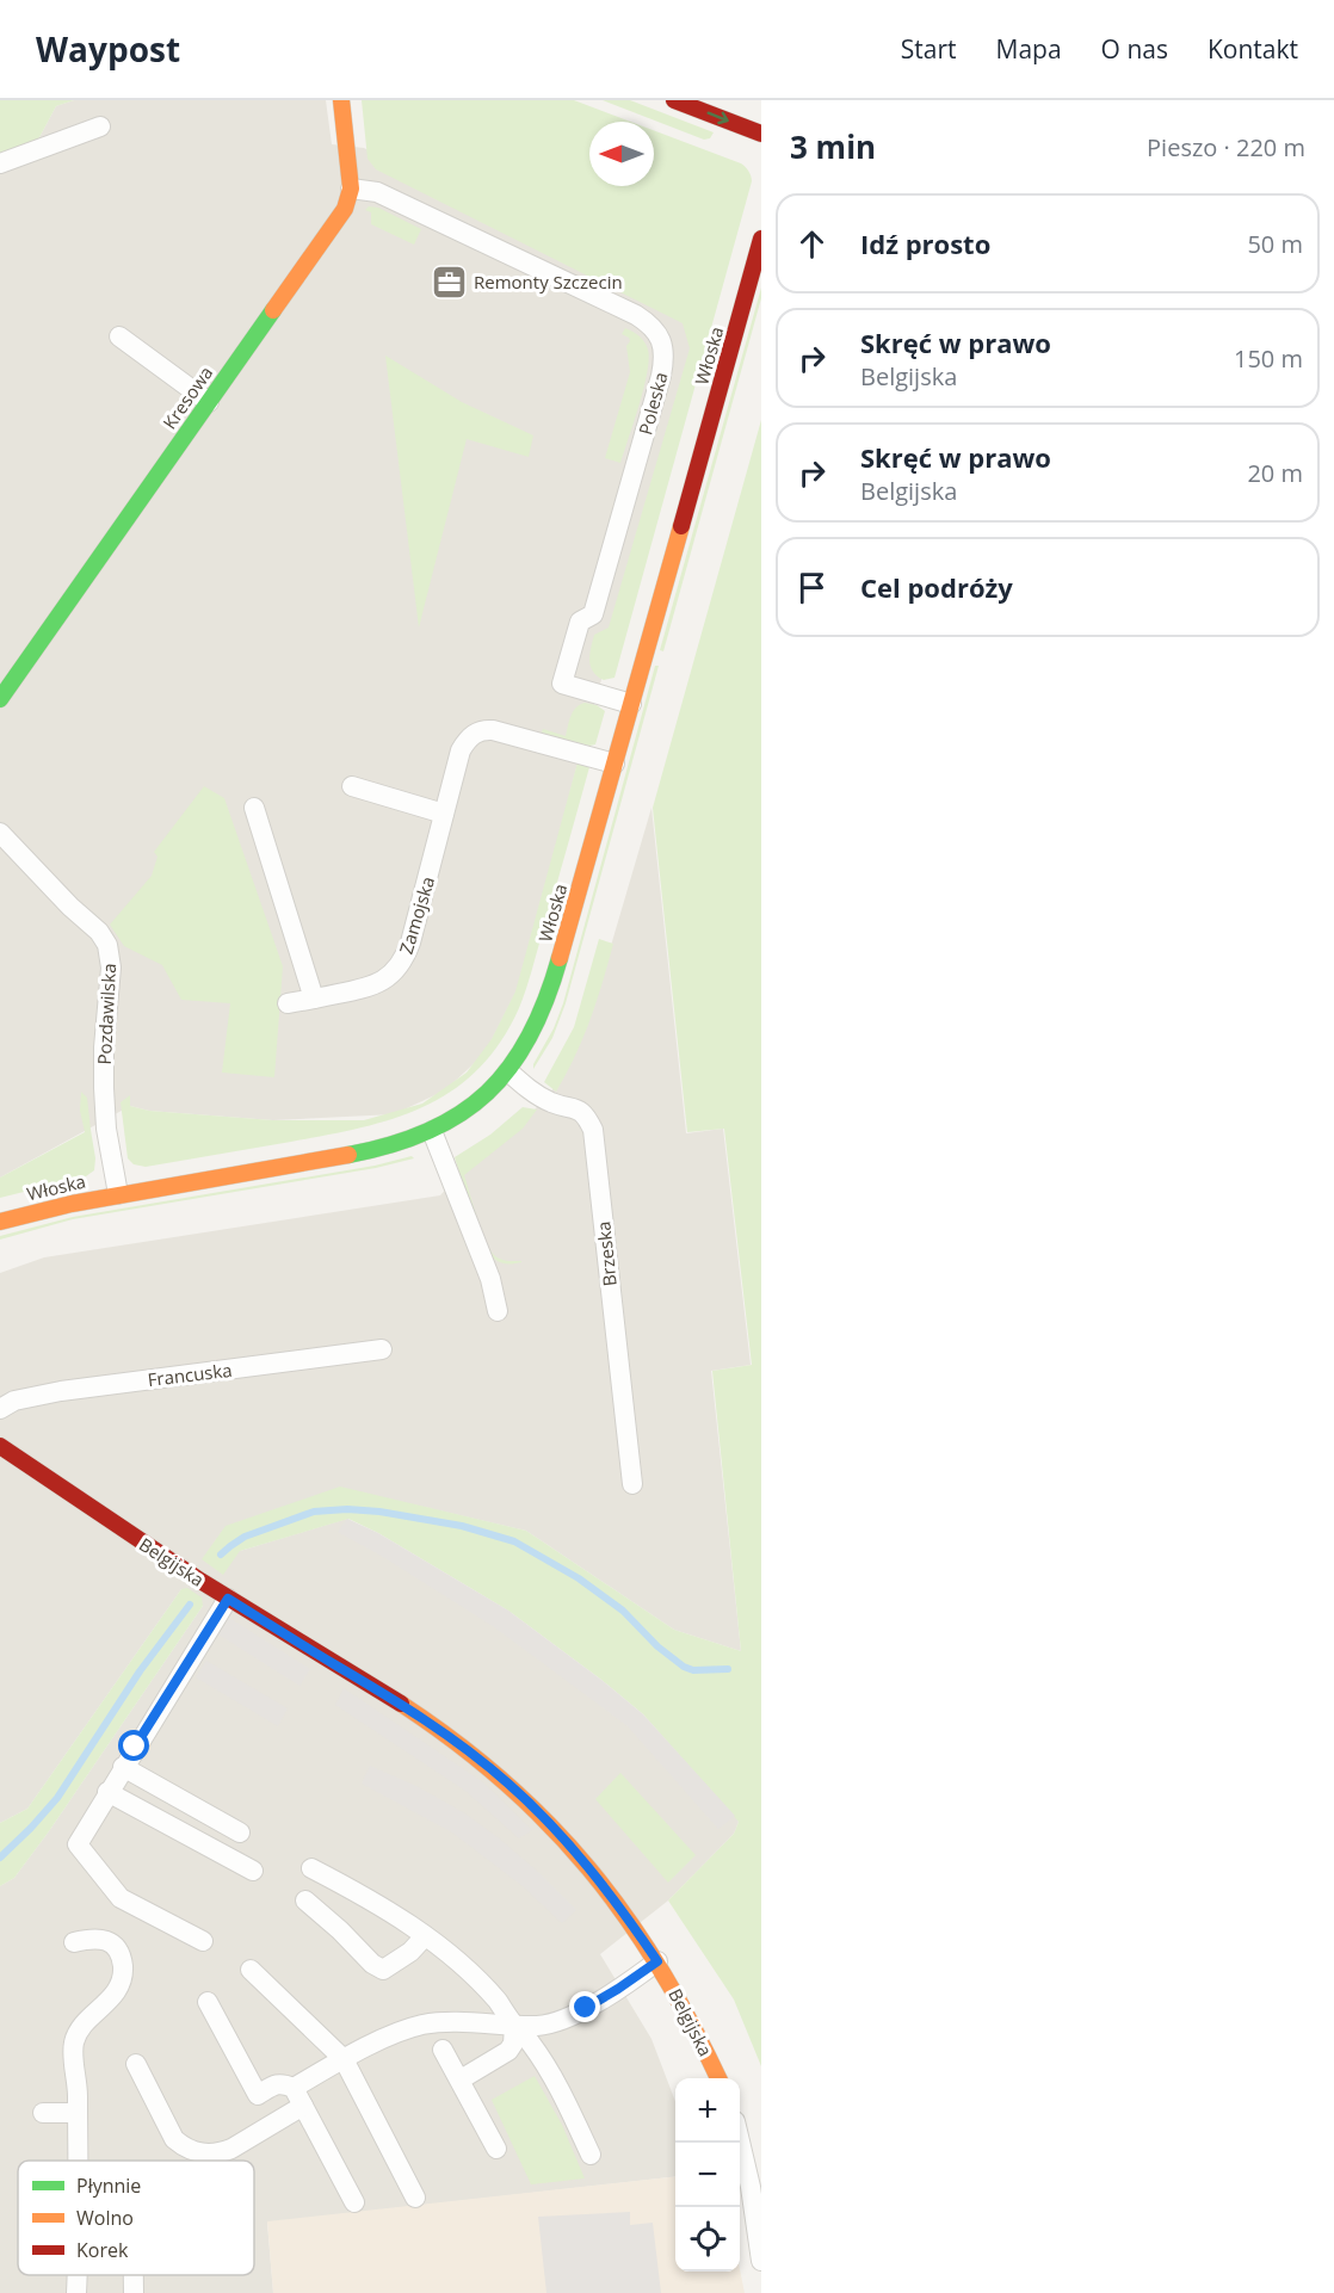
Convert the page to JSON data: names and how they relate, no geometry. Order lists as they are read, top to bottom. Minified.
{"streets":{"street":["Włoska","Kresowa","Poleska","Zamojska","Pozdawilska","Brzeska","Francuska","Belgijska"]},"crossings":[["Włoska","Poleska"],["Włoska","Zamojska"],["Włoska","Pozdawilska"],["Włoska","Brzeska"],["Kresowa","Poleska"]],"places":{"office":["Remonty Szczecin"]},"legend":["Płynnie","Wolno","Korek"],"north":"left","page":{"header":"Waypost","nav":["Start","Mapa","O nas","Kontakt"],"heading":["3 min","Pieszo · 220 m"],"list":[["Idź prosto","50 m"],["Skręć w prawo","Belgijska","150 m"],["Skręć w prawo","Belgijska","20 m"],"Cel podróży"],"map_buttons":["+","−"]}}
